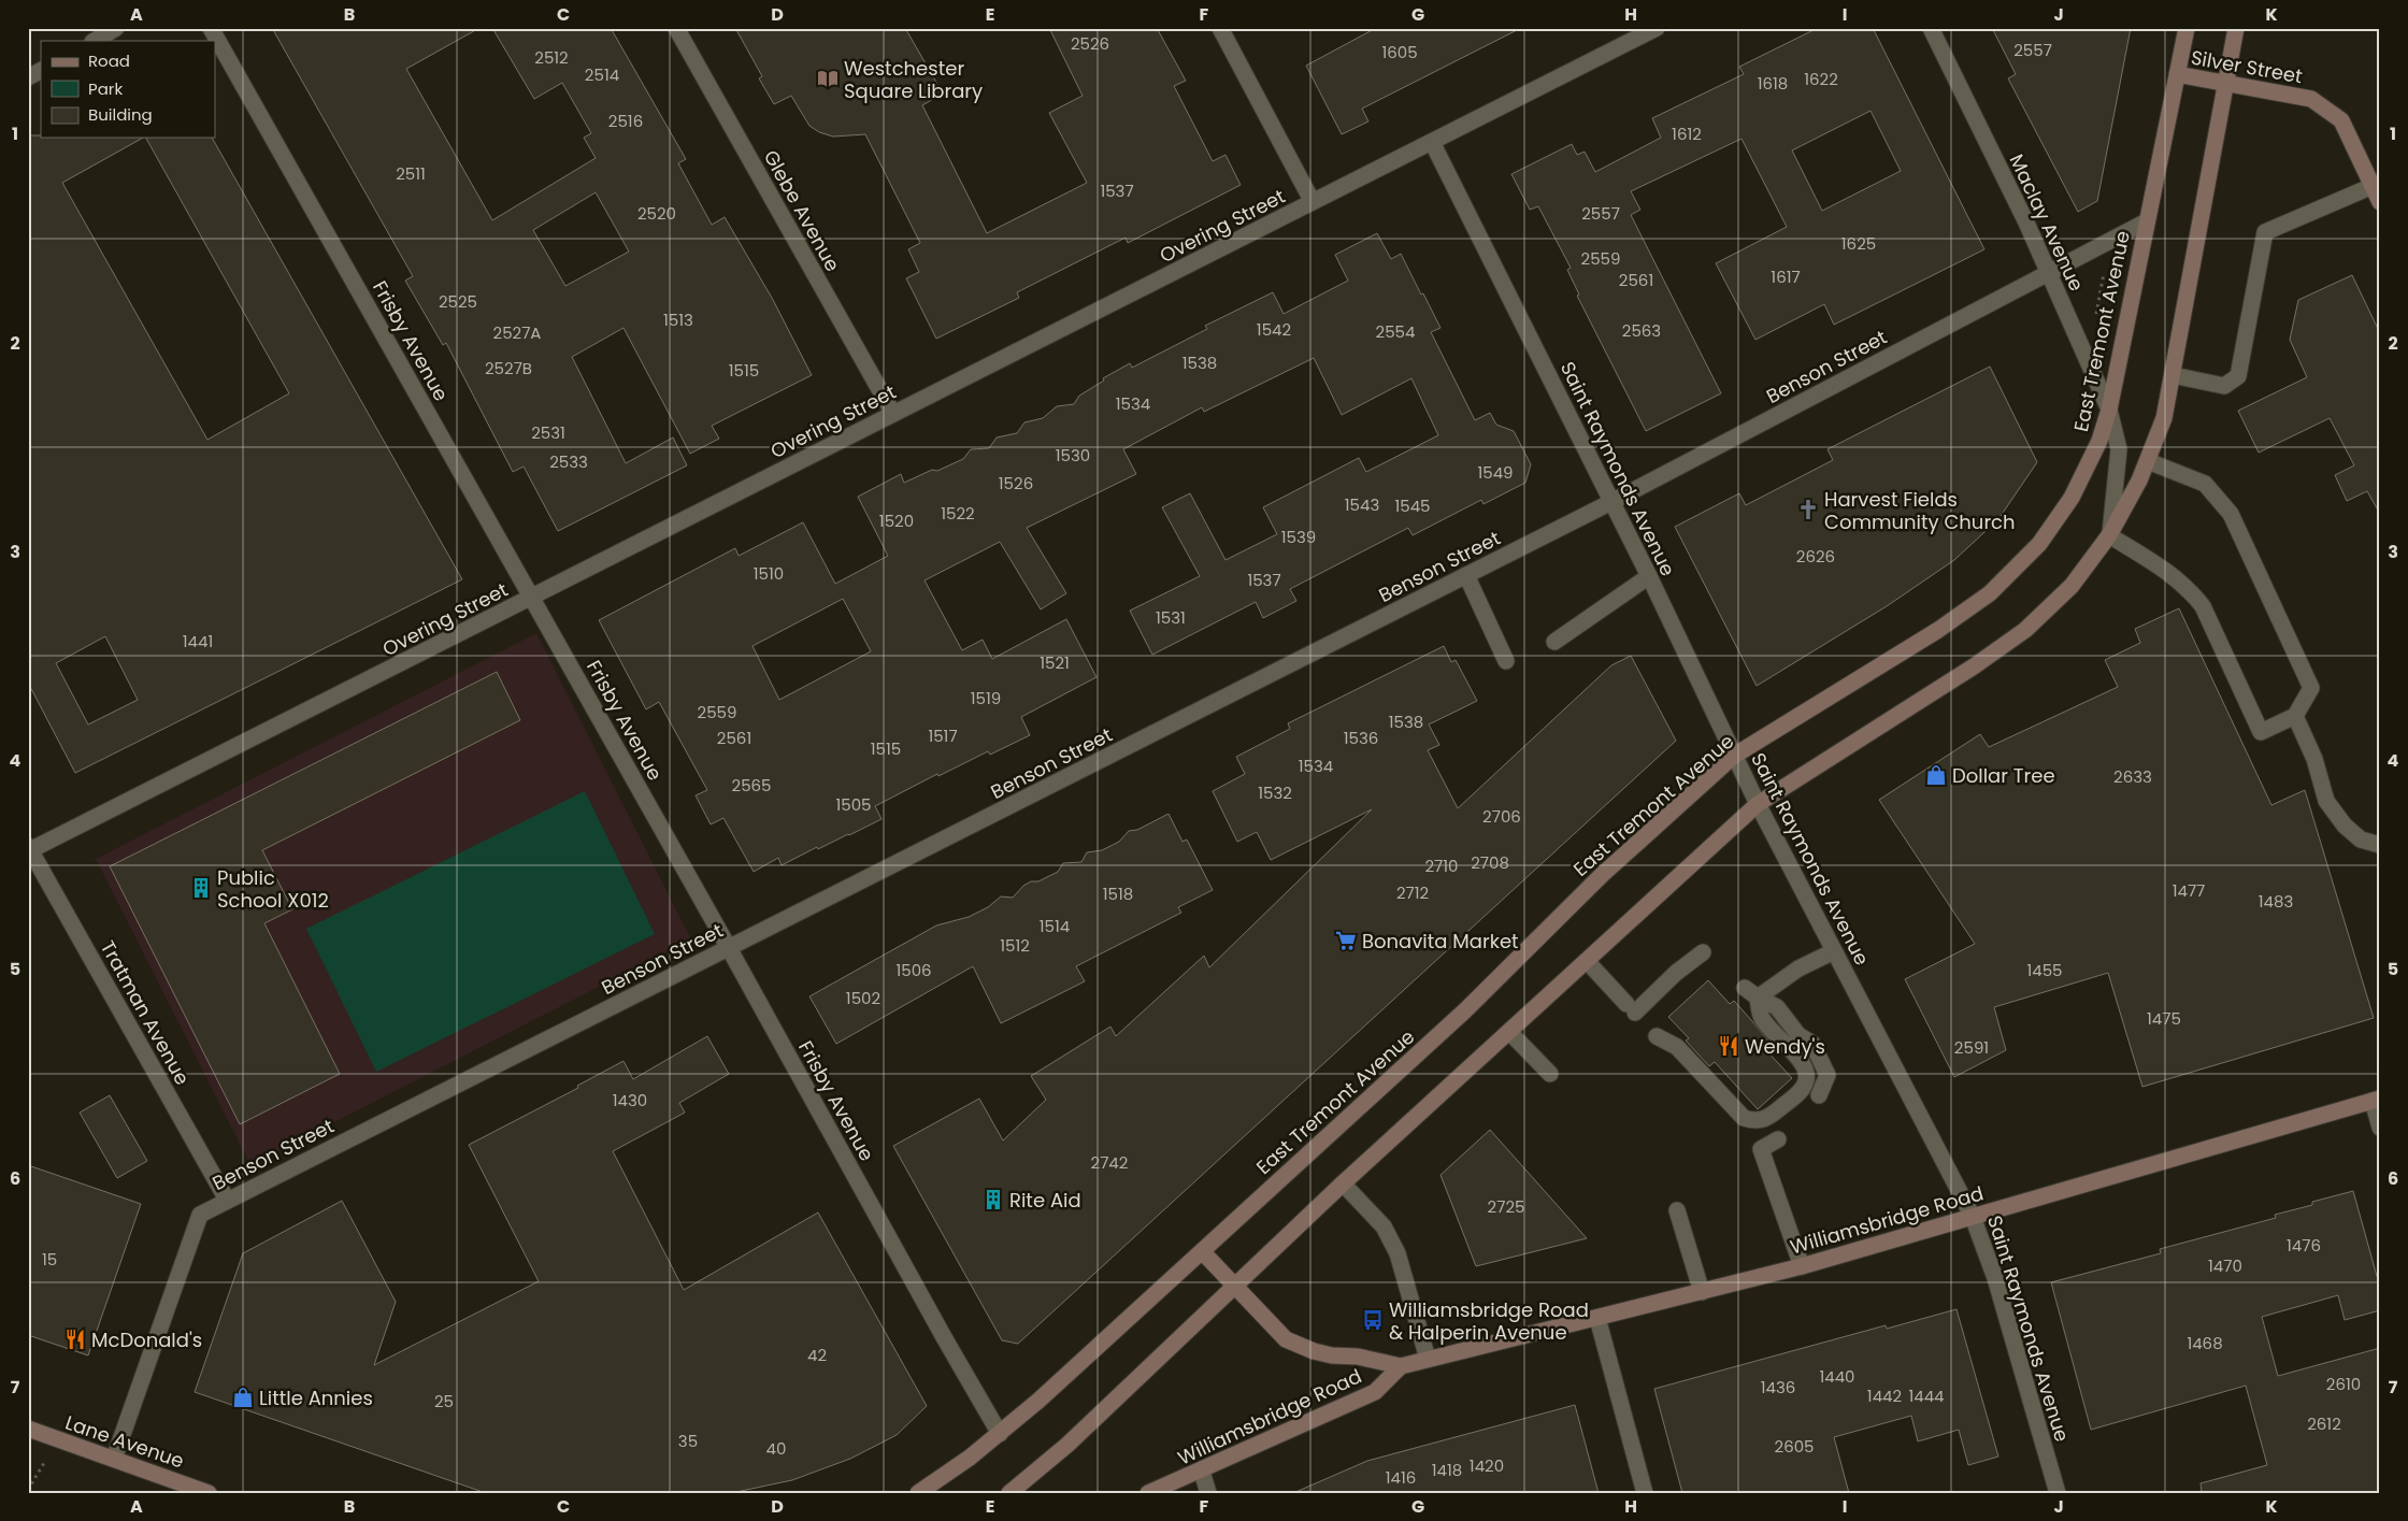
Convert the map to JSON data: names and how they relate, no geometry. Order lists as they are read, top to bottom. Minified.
{"streets":{"main road":["Silver Street","East Tremont Avenue","Williamsbridge Road","Lane Avenue"],"street":["Glebe Avenue","Maclay Avenue","Overing Street","Frisby Avenue","Benson Street","Saint Raymonds Avenue","Tratman Avenue"]},"crossings":[["Silver Street","East Tremont Avenue"],["Glebe Avenue","Overing Street"],["Maclay Avenue","East Tremont Avenue"],["Maclay Avenue","Benson Street"],["Overing Street","Frisby Avenue"],["Overing Street","Saint Raymonds Avenue"],["Overing Street","Tratman Avenue"],["East Tremont Avenue","Frisby Avenue"],["East Tremont Avenue","Benson Street"],["East Tremont Avenue","Saint Raymonds Avenue"],["East Tremont Avenue","Williamsbridge Road"],["Frisby Avenue","Benson Street"],["Benson Street","Saint Raymonds Avenue"],["Benson Street","Tratman Avenue"],["Benson Street","Lane Avenue"],["Saint Raymonds Avenue","Williamsbridge Road"]],"places":{"library":["Westchester Square Library"],"church":["Harvest Fields Community Church"],"shop":["Dollar Tree","Little Annies"],"building":["Public School X012","Rite Aid"],"supermarket":["Bonavita Market"],"restaurant":["Wendy's","McDonald's"],"bus stop":["Williamsbridge Road & Halperin Avenue"]},"house_numbers":["2526","2557","1605","2512","2514","1622","1618","2516","1612","2511","1537","2520","2557","1625","2559","1617","2561","2525","1513","1542","2563","2554","2527A","1538","2527B","1515","1534","2531","1530","2533","1549","1526","1543","1545","1522","1520","1539","2626","1510","1537","1531","1441","1521","1519","2559","1538","1517","2561","1536","1515","1534","2633","2565","1532","1505","2706","2708","2710","1477","2712","1518","1483","1514","1512","1506","1455","1502","1475","2591","1430","2742","2725","1476","15","1470","1468","42","1440","2610","1436","1442","1444","25","2612","35","2605","40","1420","1418","1416"],"legend":["Road","Park","Building"],"grid":{"columns":["A","B","C","D","E","F","G","H","I","J","K"],"rows":["1","2","3","4","5","6","7"]}}
